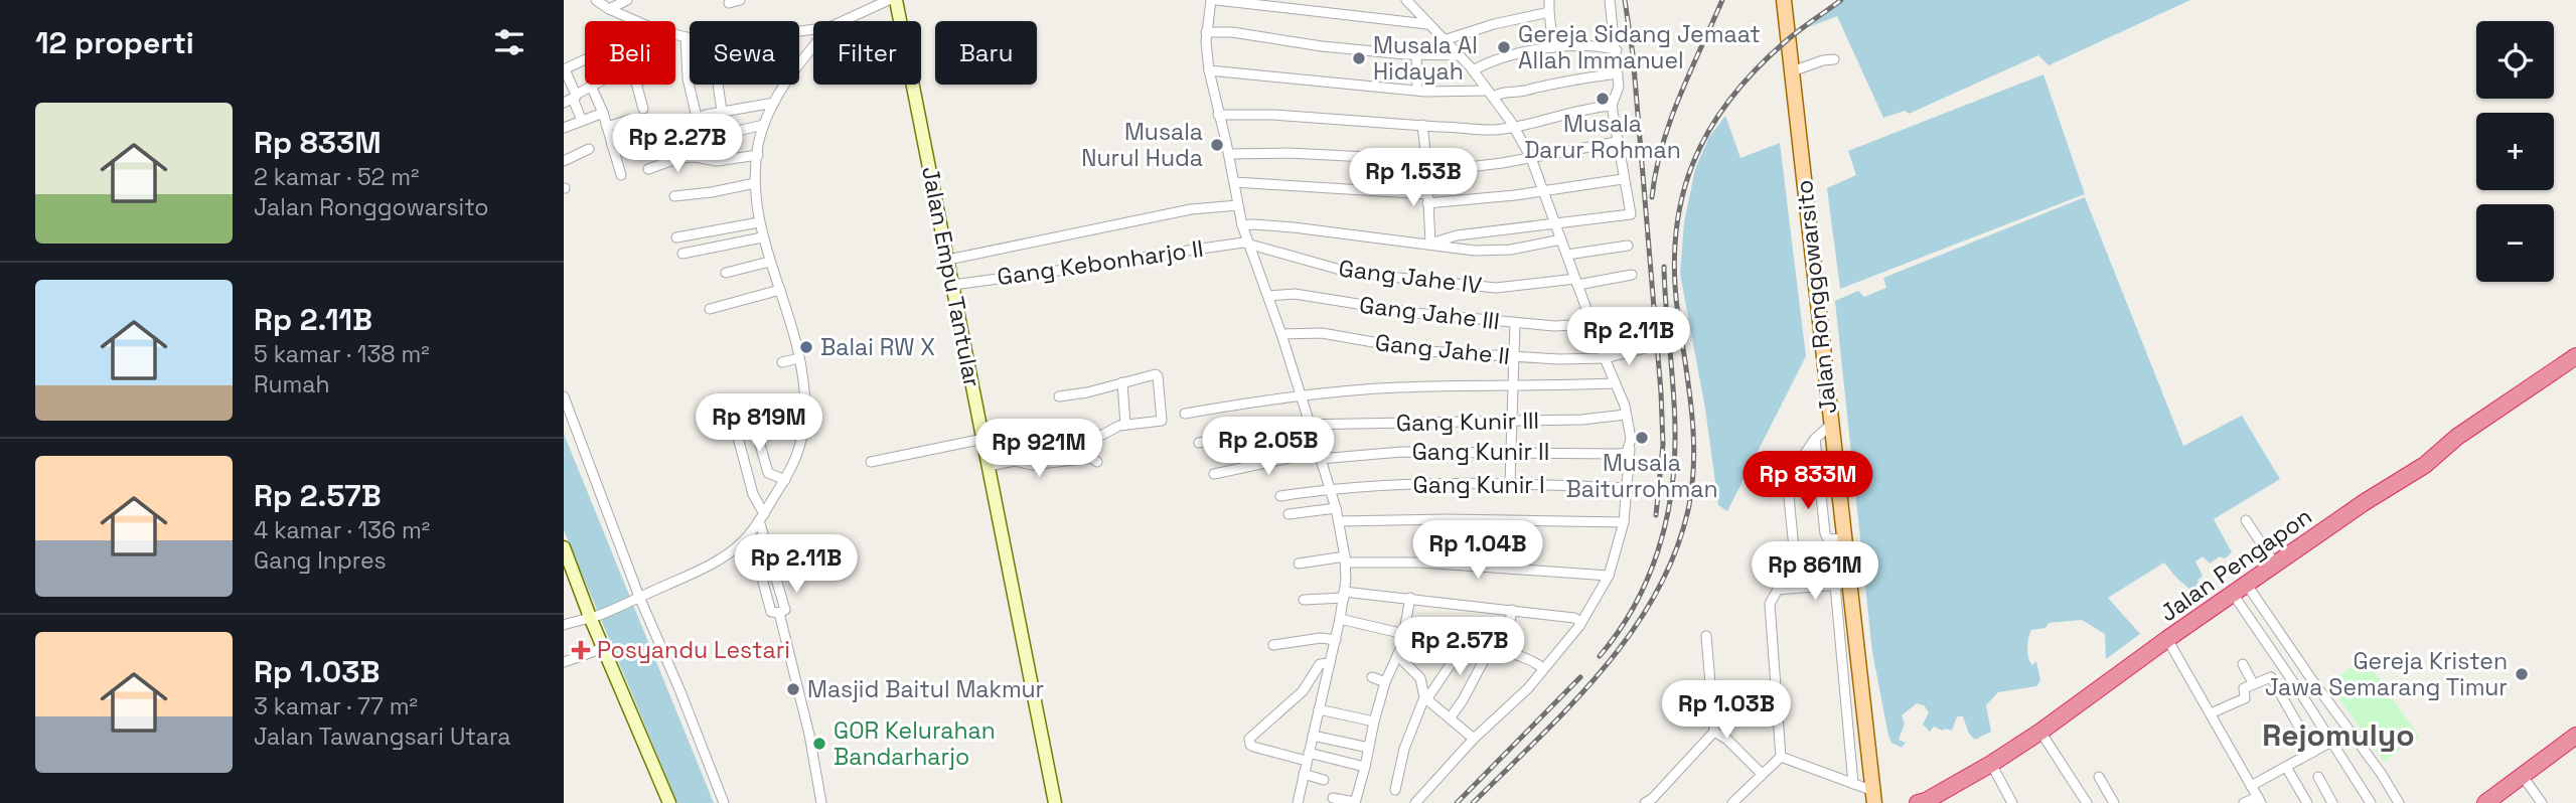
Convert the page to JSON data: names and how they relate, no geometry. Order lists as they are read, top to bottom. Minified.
{"streets":{"highway":["Jalan Pengapon"],"main road":["Jalan Ronggowarsito"],"street":["Gang Kebonharjo II","Jalan Empu Tantular","Gang Jahe IV","Gang Jahe III","Gang Jahe II","Gang Kunir III","Gang Kunir II","Gang Kunir I"]},"crossings":[["Gang Kebonharjo II","Jalan Empu Tantular"],["Gang Kebonharjo II","Gang Jahe IV"]],"districts":["Rejomulyo"],"places":{"other":["Gereja Sidang Jemaat Allah Immanuel","Musala Al Hidayah","Musala Darur Rohman","Musala Nurul Huda","Balai RW X","Musala Baiturrohman","Gereja Kristen Jawa Semarang Timur","Masjid Baitul Makmur","GOR Kelurahan Bandarharjo"],"health":["Posyandu Lestari"]},"page":{"heading":"12 properti","map_buttons":["+","−"],"chip":["Beli","Sewa","Filter","Baru"],"list":[{"name":"Rp 833M","note":"2 kamar · 52 m² · Jalan Ronggowarsito"},{"name":"Rp 2.11B","note":"5 kamar · 138 m² · Rumah"},{"name":"Rp 2.57B","note":"4 kamar · 136 m² · Gang Inpres"},{"name":"Rp 1.03B","note":"3 kamar · 77 m² · Jalan Tawangsari Utara"}],"price":["Rp 2.27B","Rp 1.53B","Rp 2.11B","Rp 819M","Rp 2.05B","Rp 921M","Rp 833M","Rp 1.04B","Rp 2.11B","Rp 861M","Rp 2.57B","Rp 1.03B"]}}
